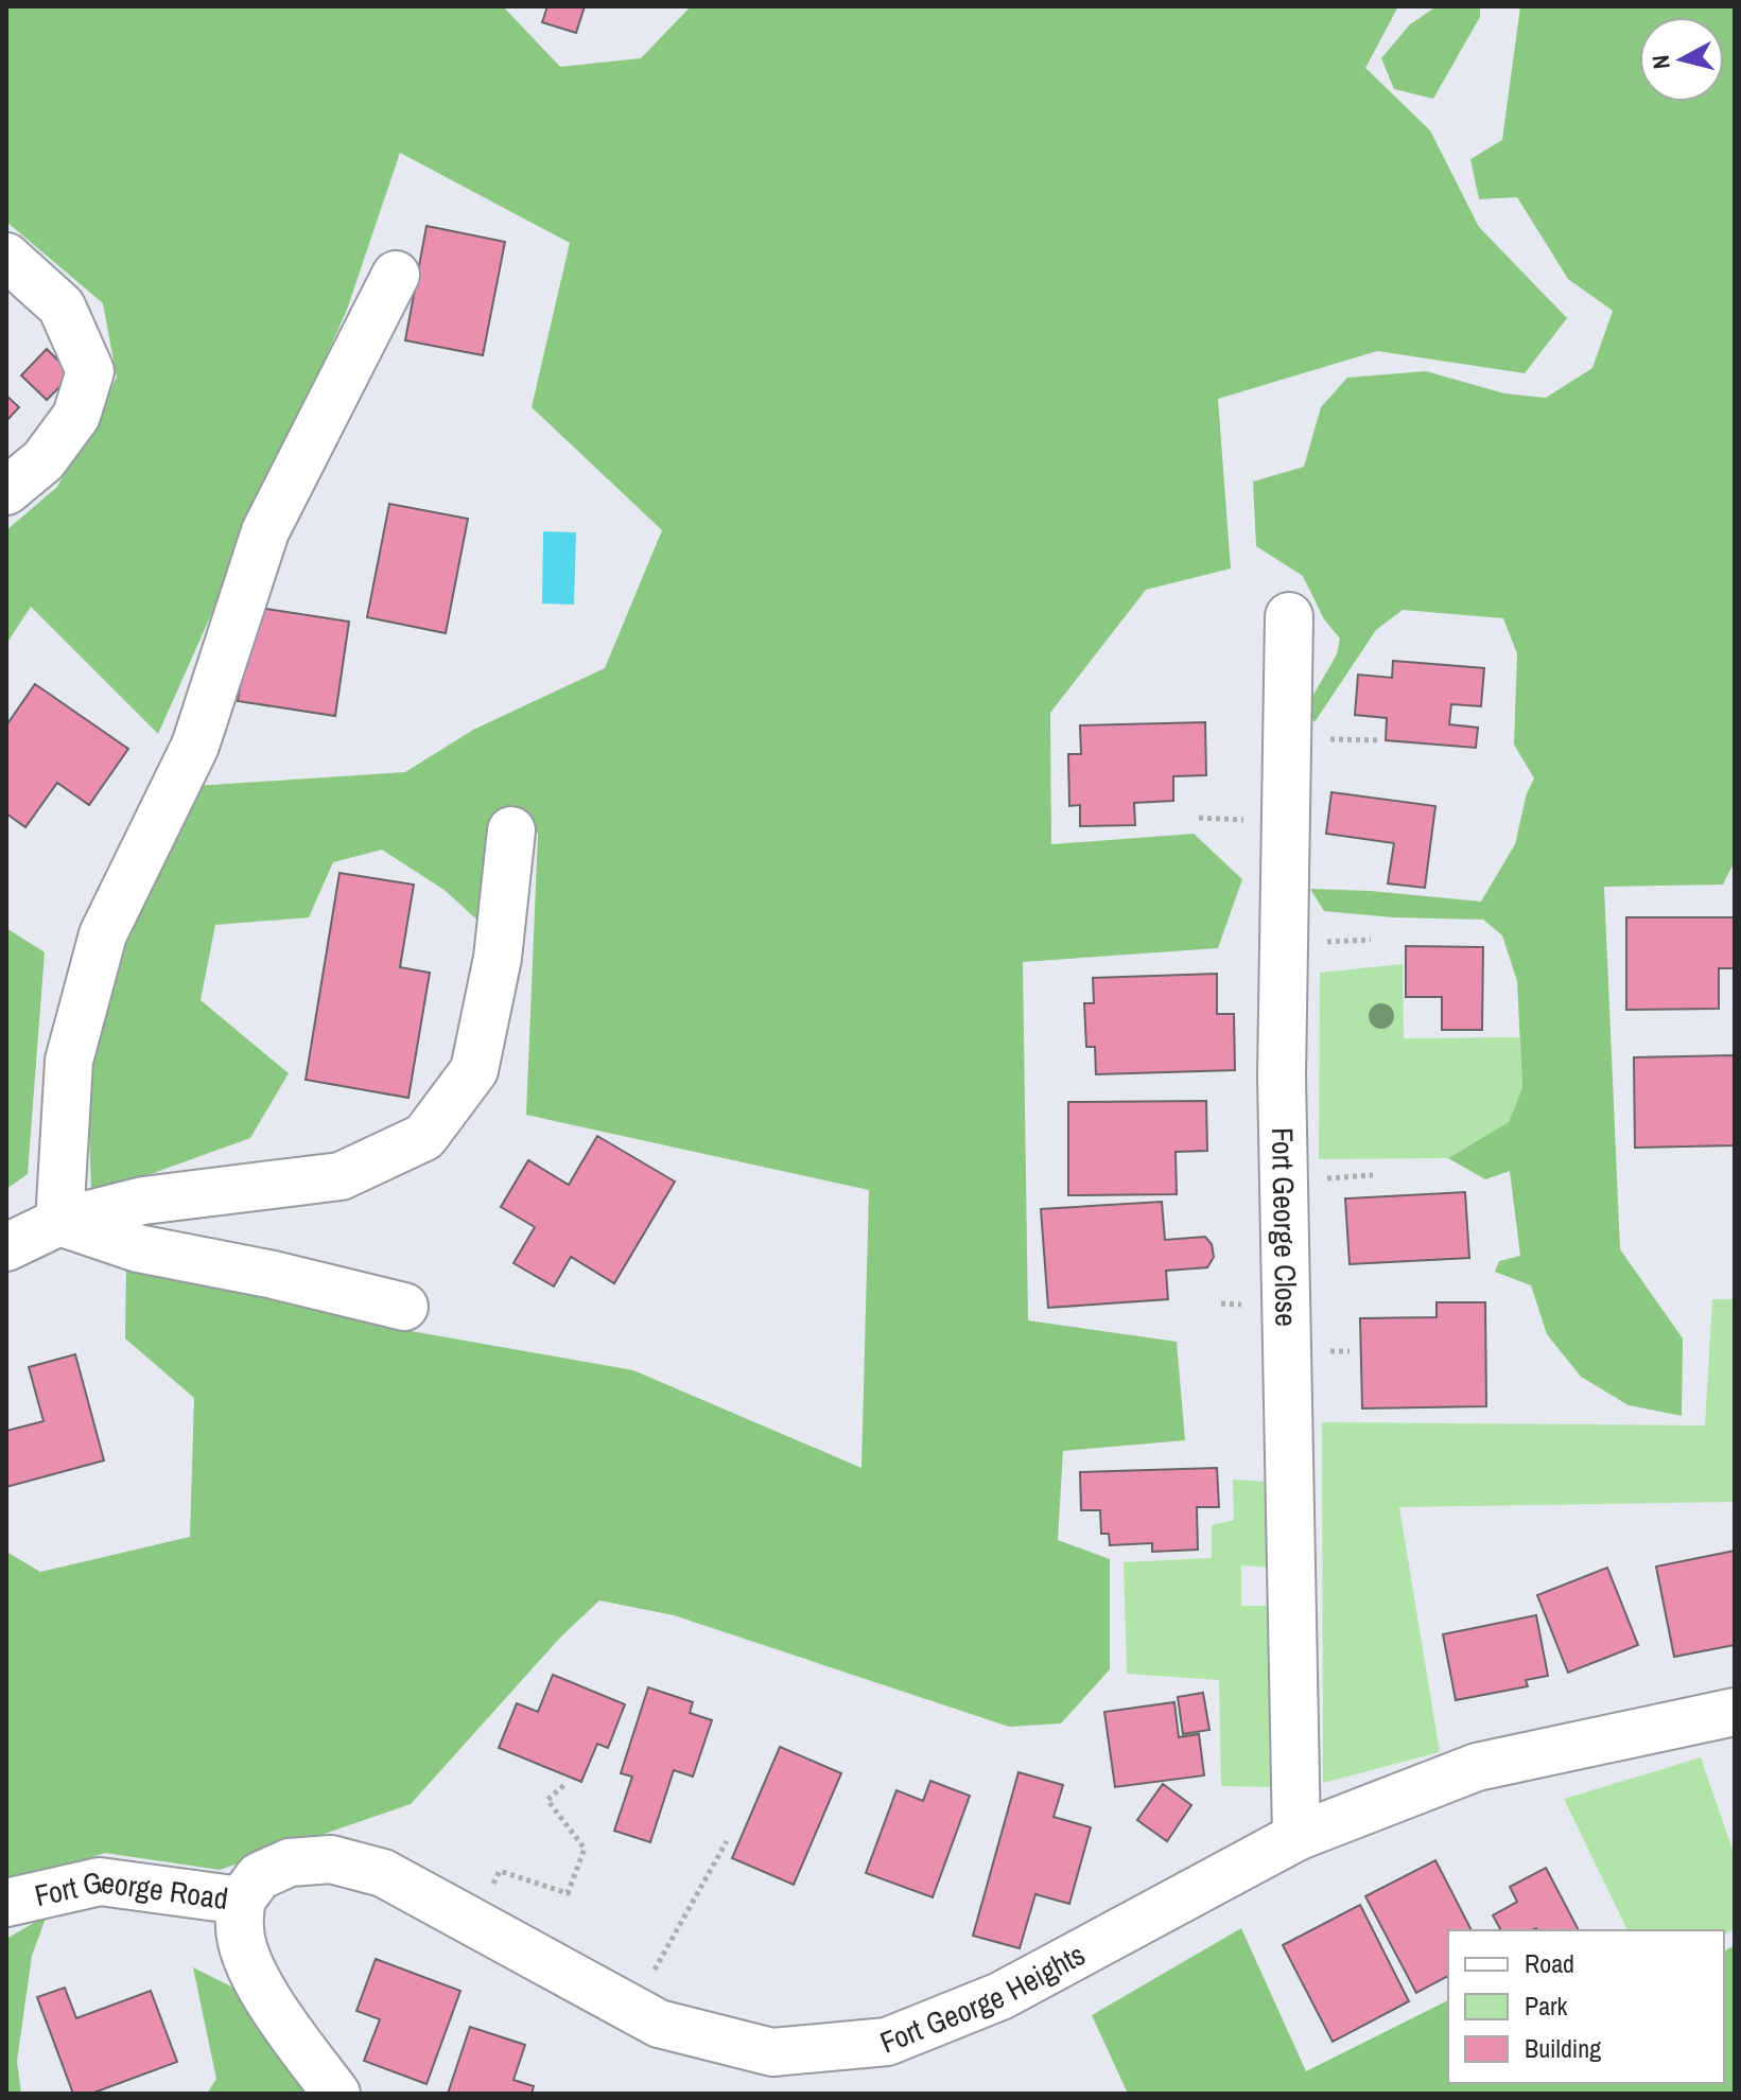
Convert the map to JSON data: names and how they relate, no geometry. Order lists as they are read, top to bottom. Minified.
{"streets":{"street":["Fort George Close","Fort George Road","Fort George Heights"]},"crossings":[["Fort George Close","Fort George Heights"],["Fort George Road","Fort George Heights"]],"legend":["Road","Park","Building"],"north":"left"}
